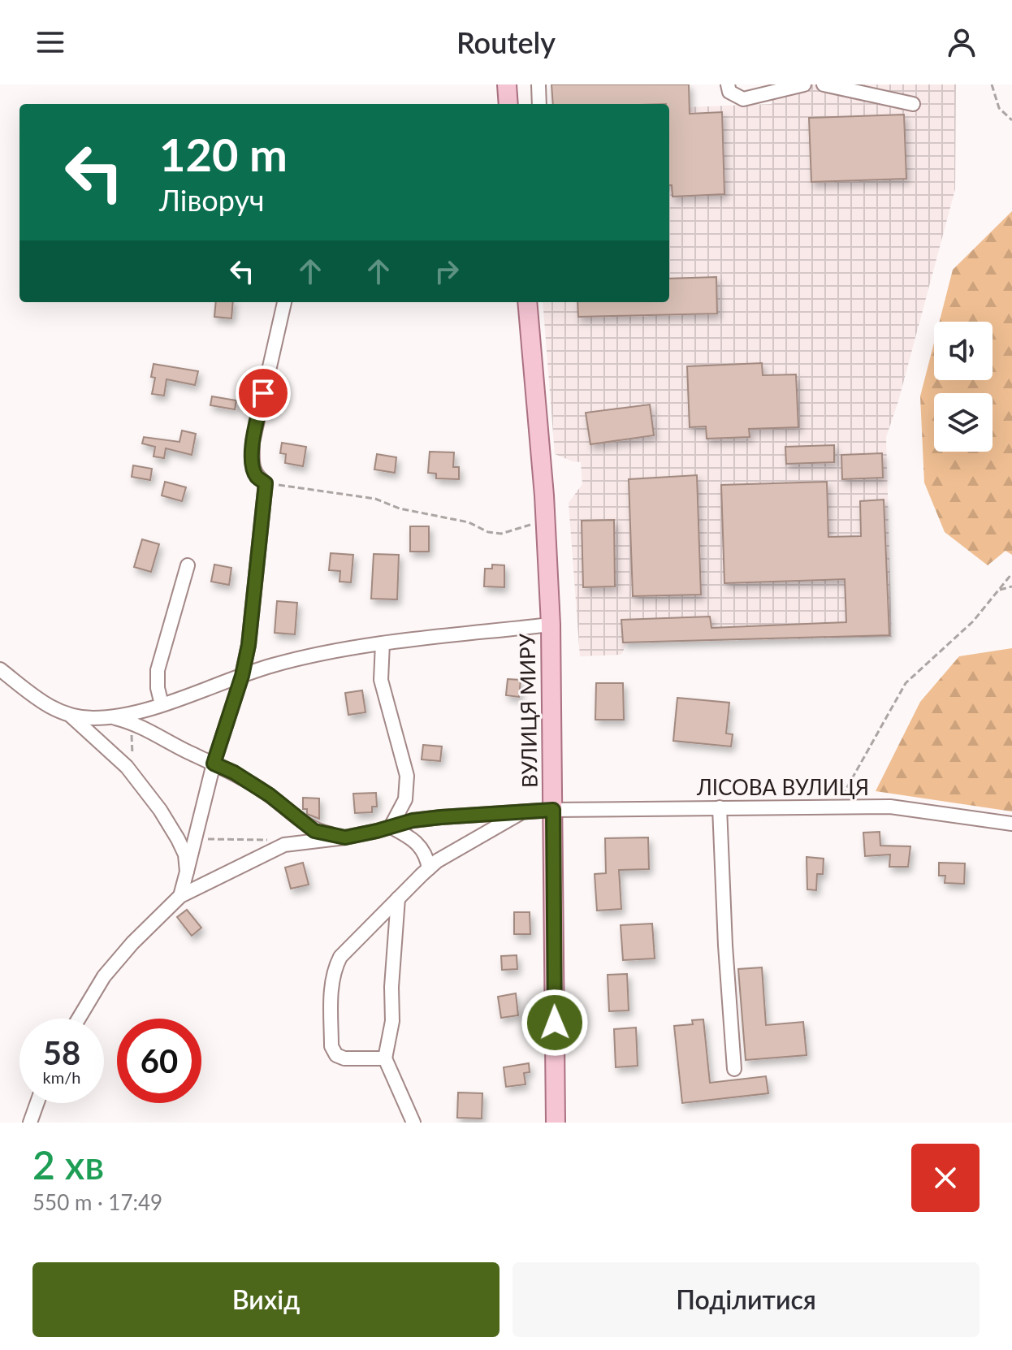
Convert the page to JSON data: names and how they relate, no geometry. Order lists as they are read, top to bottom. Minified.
{"streets":{"main road":["ВУЛИЦЯ МИРУ"],"street":["ЛІСОВА ВУЛИЦЯ"]},"crossings":[["ВУЛИЦЯ МИРУ","ЛІСОВА ВУЛИЦЯ"]],"page":{"header":"Routely","turn":["120 m","Ліворуч"],"speed":"58 km/h","limit":"60","heading":["2 хв","550 m · 17:49"],"buttons":["Вихід","Поділитися"]}}
